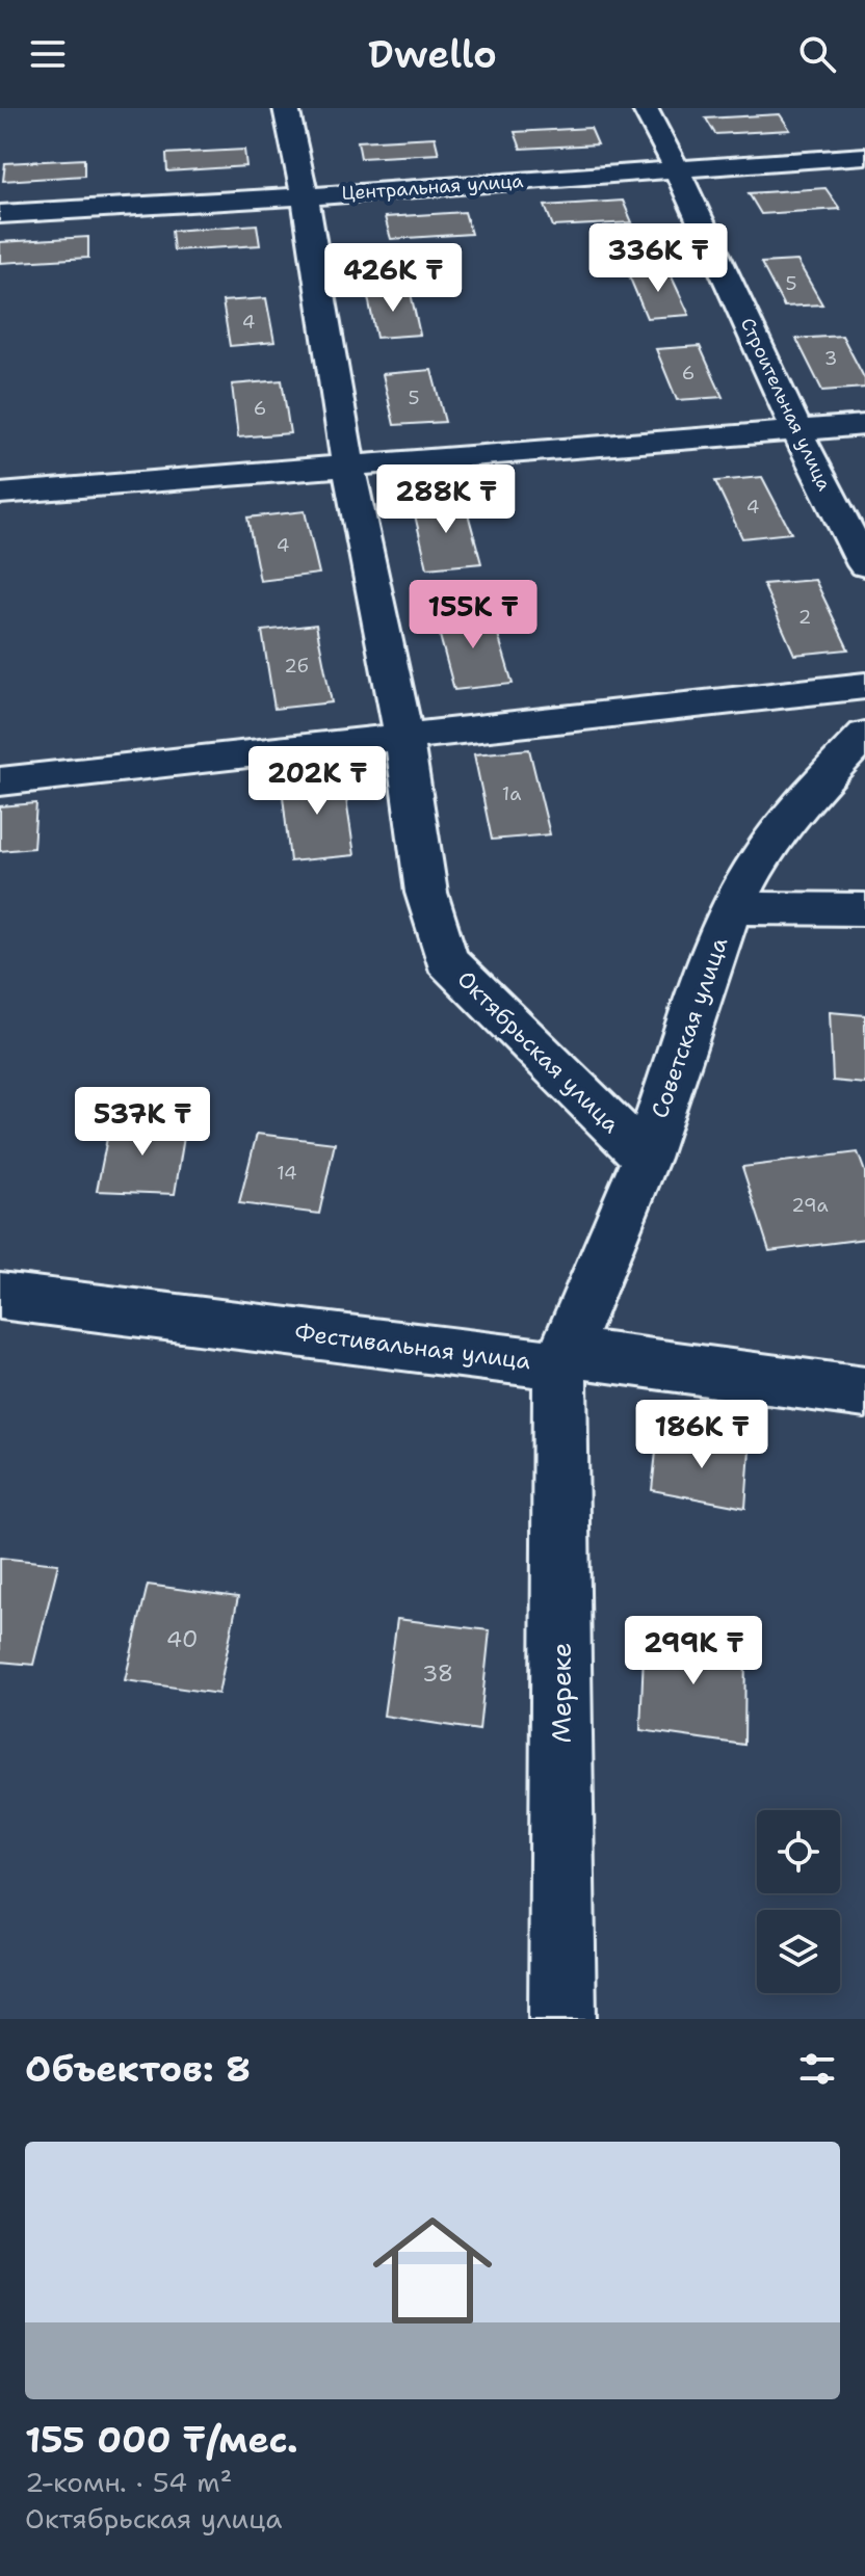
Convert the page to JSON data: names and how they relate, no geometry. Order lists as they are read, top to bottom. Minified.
{"streets":{"street":["Центральная улица","Строительная улица","Советская улица","Октябрьская улица","Фестивальная улица","Мереке"]},"crossings":[["Центральная улица","Строительная улица"],["Центральная улица","Октябрьская улица"],["Советская улица","Октябрьская улица"],["Советская улица","Фестивальная улица"],["Советская улица","Мереке"],["Фестивальная улица","Мереке"]],"house_numbers":["5","4","3","6","5","6","4","4","2","2б","1а","14","29а","40","38"],"page":{"header":"Dwello","price":["336K ₸","426K ₸","288K ₸","155K ₸","202K ₸","537K ₸","186K ₸","299K ₸"],"heading":"Объектов: 8","list":[{"name":"155 000 ₸/мес.","note":"2-комн. · 54 m² · Октябрьская улица"}]}}
